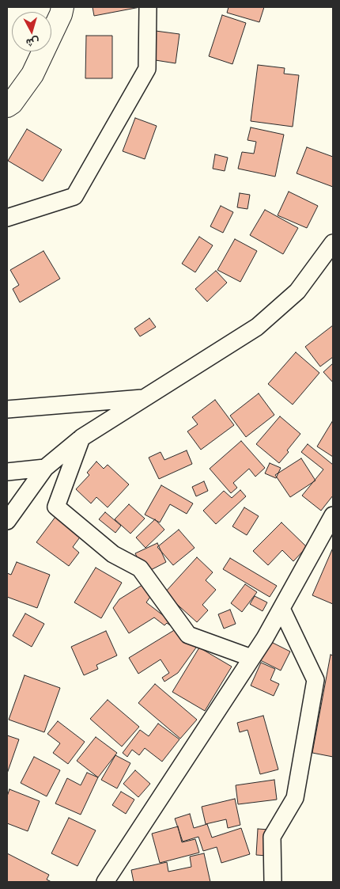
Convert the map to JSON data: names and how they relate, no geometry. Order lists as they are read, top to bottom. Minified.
{"north":"bottom"}
